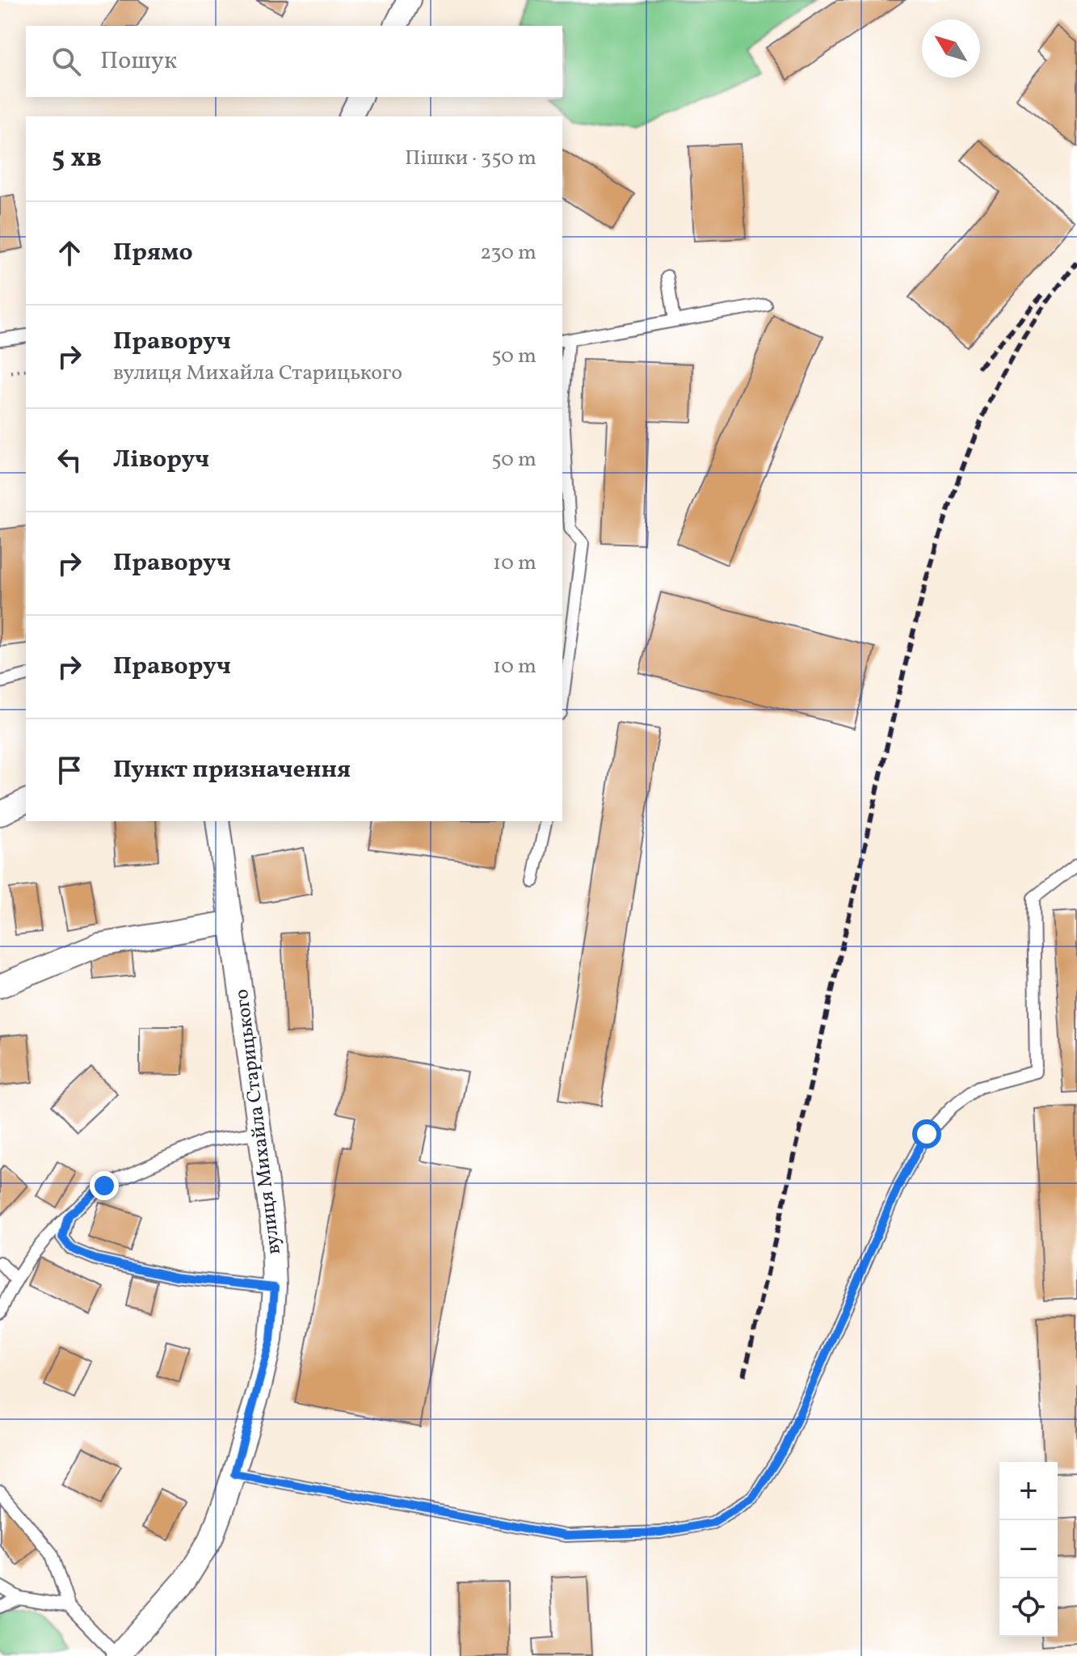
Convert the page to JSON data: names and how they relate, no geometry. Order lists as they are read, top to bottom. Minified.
{"streets":{"street":["вулиця Михайла Старицького"]},"north":"top left","page":{"search":"Пошук","heading":["5 хв","Пішки · 350 m"],"list":[["Прямо","230 m"],["Праворуч","вулиця Михайла Старицького","50 m"],["Ліворуч","50 m"],["Праворуч","10 m"],["Праворуч","10 m"],"Пункт призначення"],"map_buttons":["+","−"]}}
